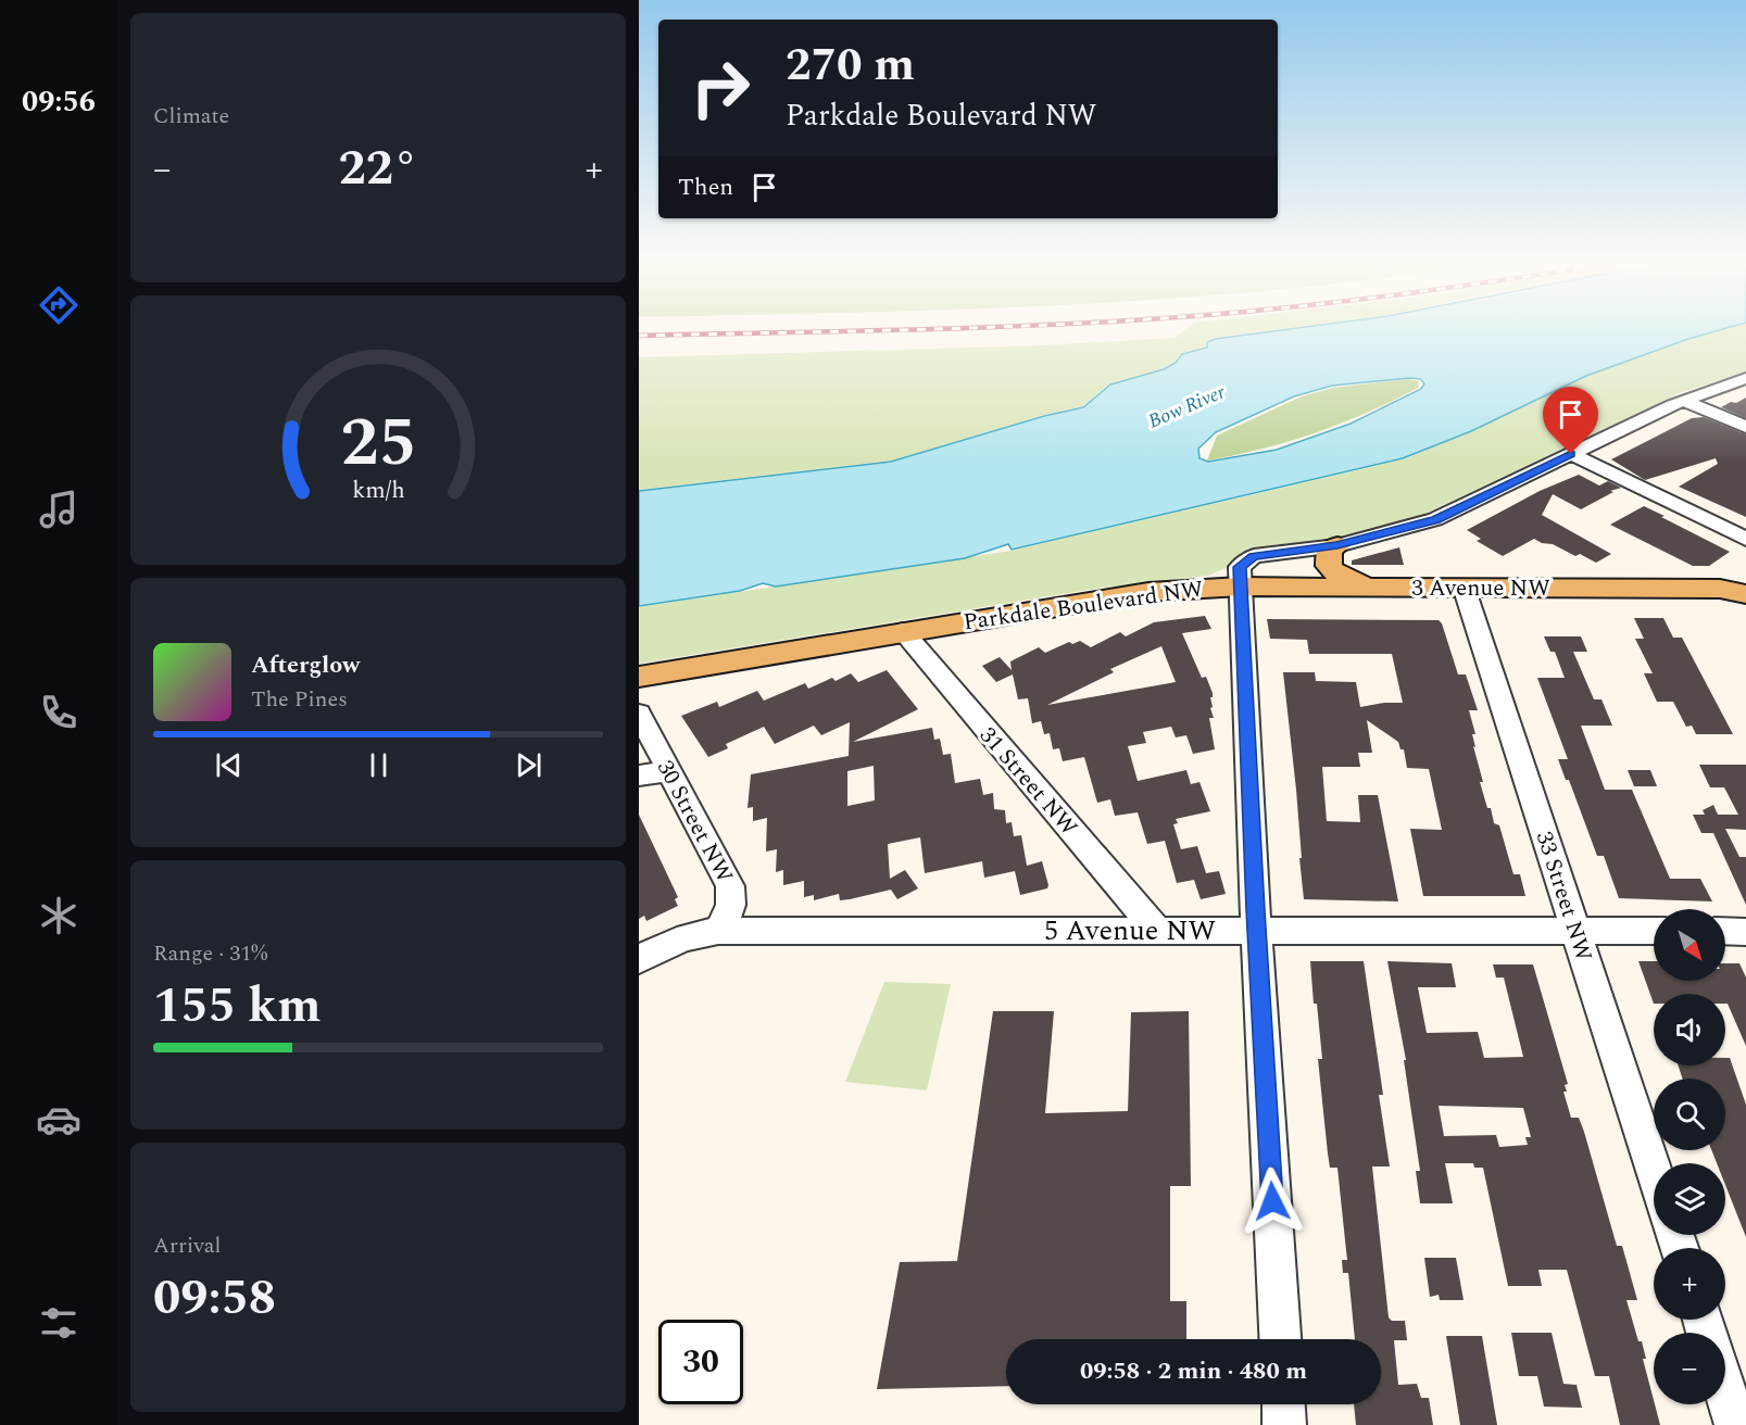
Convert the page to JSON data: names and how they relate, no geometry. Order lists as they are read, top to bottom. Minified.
{"streets":{"main road":["3 Avenue NW","Parkdale Boulevard NW"],"street":["31 Street NW","30 Street NW","33 Street NW","5 Avenue NW"]},"crossings":[["3 Avenue NW","Parkdale Boulevard NW"],["3 Avenue NW","33 Street NW"],["Parkdale Boulevard NW","31 Street NW"],["31 Street NW","5 Avenue NW"],["30 Street NW","5 Avenue NW"],["33 Street NW","5 Avenue NW"]],"water":["Bow River"],"north":"bottom right","page":{"tabs":"09:56","tile":["Climate",["Range · 31%","155 km"],["Arrival","09:58"]],"turn":["270 m","Parkdale Boulevard NW"],"heat":["−","22°","+"],"then":"Then","song":["Afterglow","The Pines"],"map_buttons":["+","−"],"limit":"30","trip":"09:58 · 2 min · 480 m","gauge":["25","km/h"]}}
